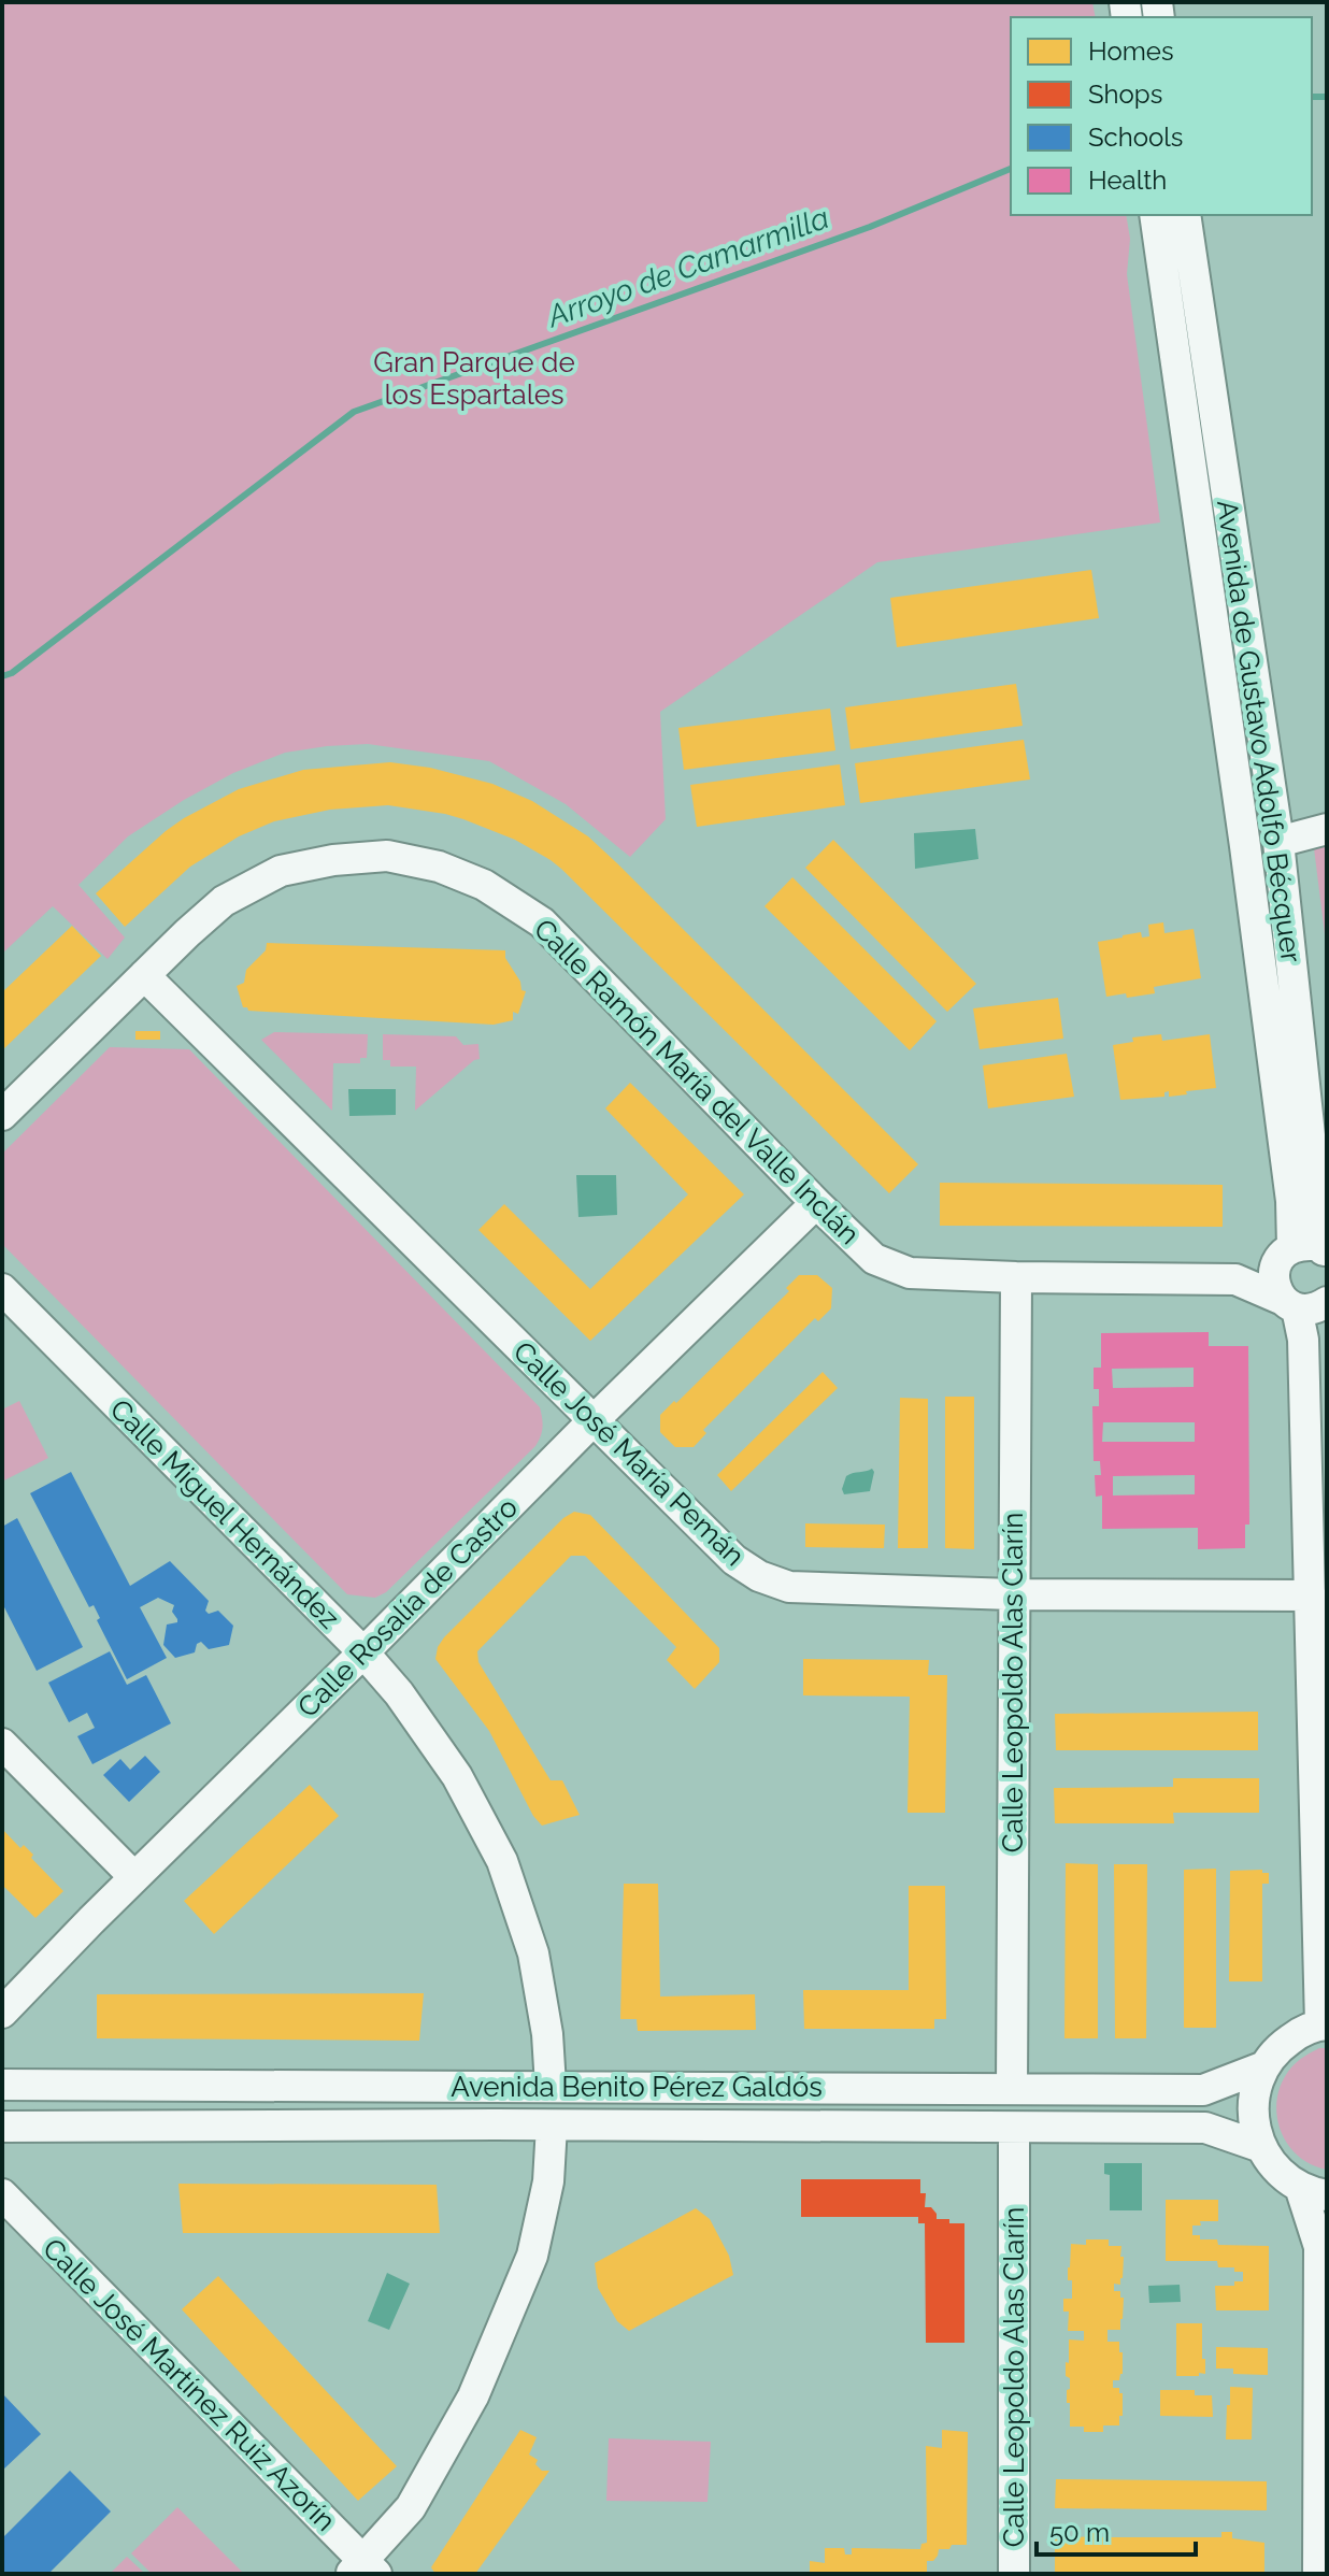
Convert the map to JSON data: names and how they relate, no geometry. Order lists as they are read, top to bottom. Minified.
{"streets":{"street":["Avenida de Gustavo Adolfo Bécquer","Calle Ramón María del Valle Inclán","Calle José María Pemán","Calle Miguel Hernández","Calle Rosalía de Castro","Calle Leopoldo Alas Clarín","Avenida Benito Pérez Galdós","Calle José Martínez Ruiz Azorín"]},"crossings":[["Avenida de Gustavo Adolfo Bécquer","Calle Ramón María del Valle Inclán"],["Calle Ramón María del Valle Inclán","Calle José María Pemán"],["Calle Ramón María del Valle Inclán","Calle Rosalía de Castro"],["Calle Ramón María del Valle Inclán","Calle Leopoldo Alas Clarín"],["Calle José María Pemán","Calle Rosalía de Castro"],["Calle José María Pemán","Calle Leopoldo Alas Clarín"],["Calle Miguel Hernández","Calle Rosalía de Castro"],["Calle Miguel Hernández","Avenida Benito Pérez Galdós"],["Calle Leopoldo Alas Clarín","Avenida Benito Pérez Galdós"]],"water":["Arroyo de Camarmilla"],"parks":["Gran Parque de los Espartales"],"legend":["Homes","Shops","Schools","Health"],"scale_bar":"50 m"}
